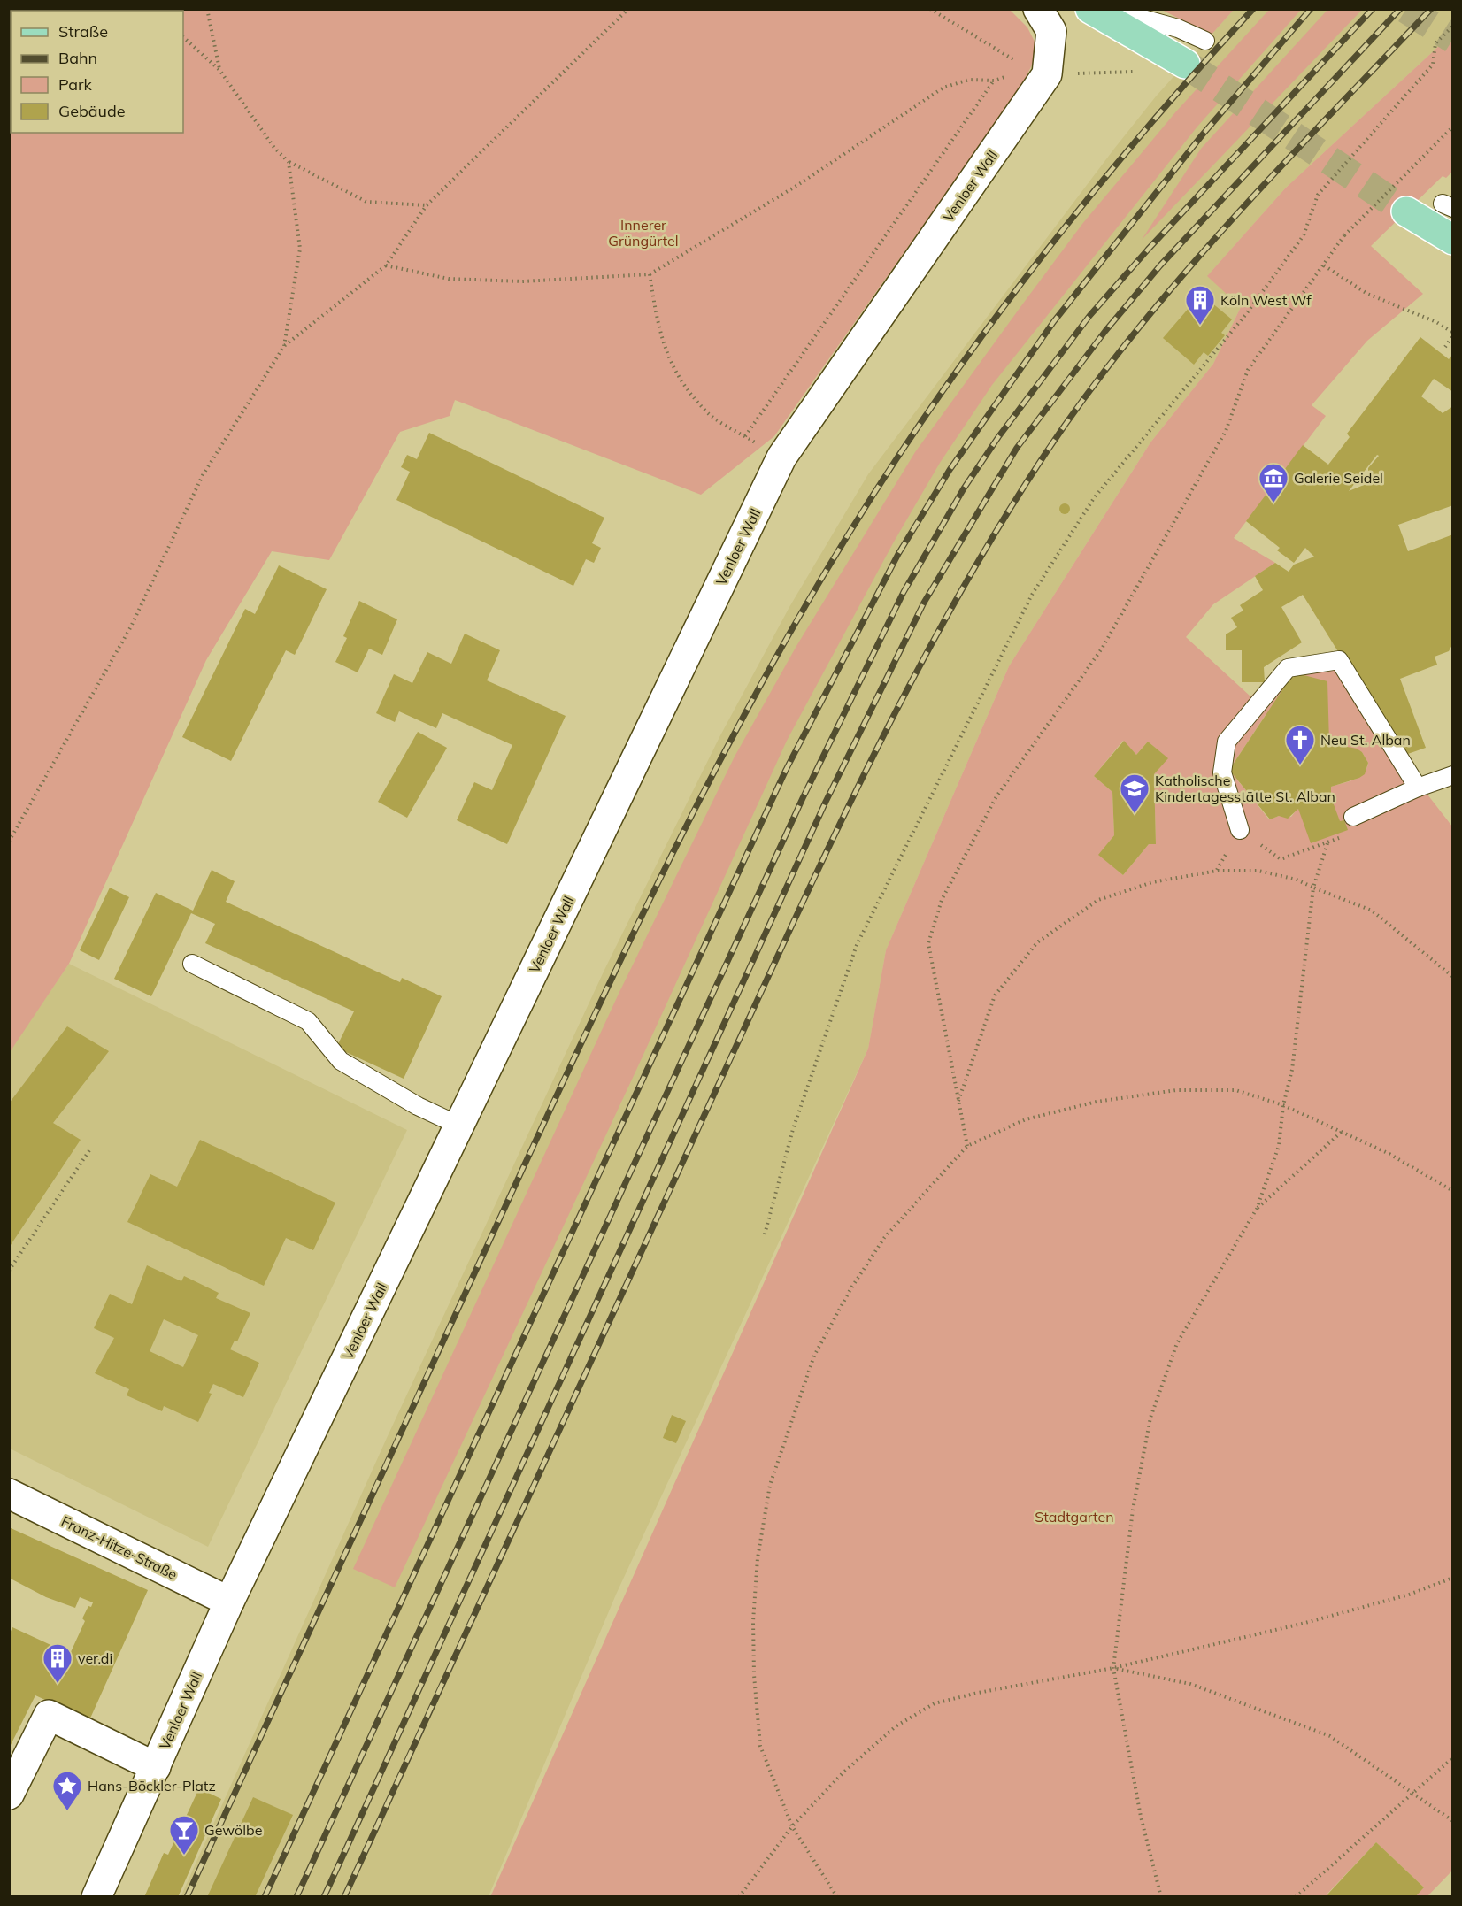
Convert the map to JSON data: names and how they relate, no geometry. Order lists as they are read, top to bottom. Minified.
{"streets":{"street":["Venloer Wall","Franz-Hitze-Straße"]},"crossings":[["Venloer Wall","Franz-Hitze-Straße"]],"parks":["Innerer Grüngürtel","Stadtgarten"],"places":{"building":["Köln West Wf","ver.di"],"museum":["Galerie Seidel"],"church":["Neu St. Alban"],"school or university":["Katholische Kindertagesstätte St. Alban"],"place":["Hans-Böckler-Platz"],"bar":["Gewölbe"]},"legend":["Straße","Bahn","Park","Gebäude"]}
